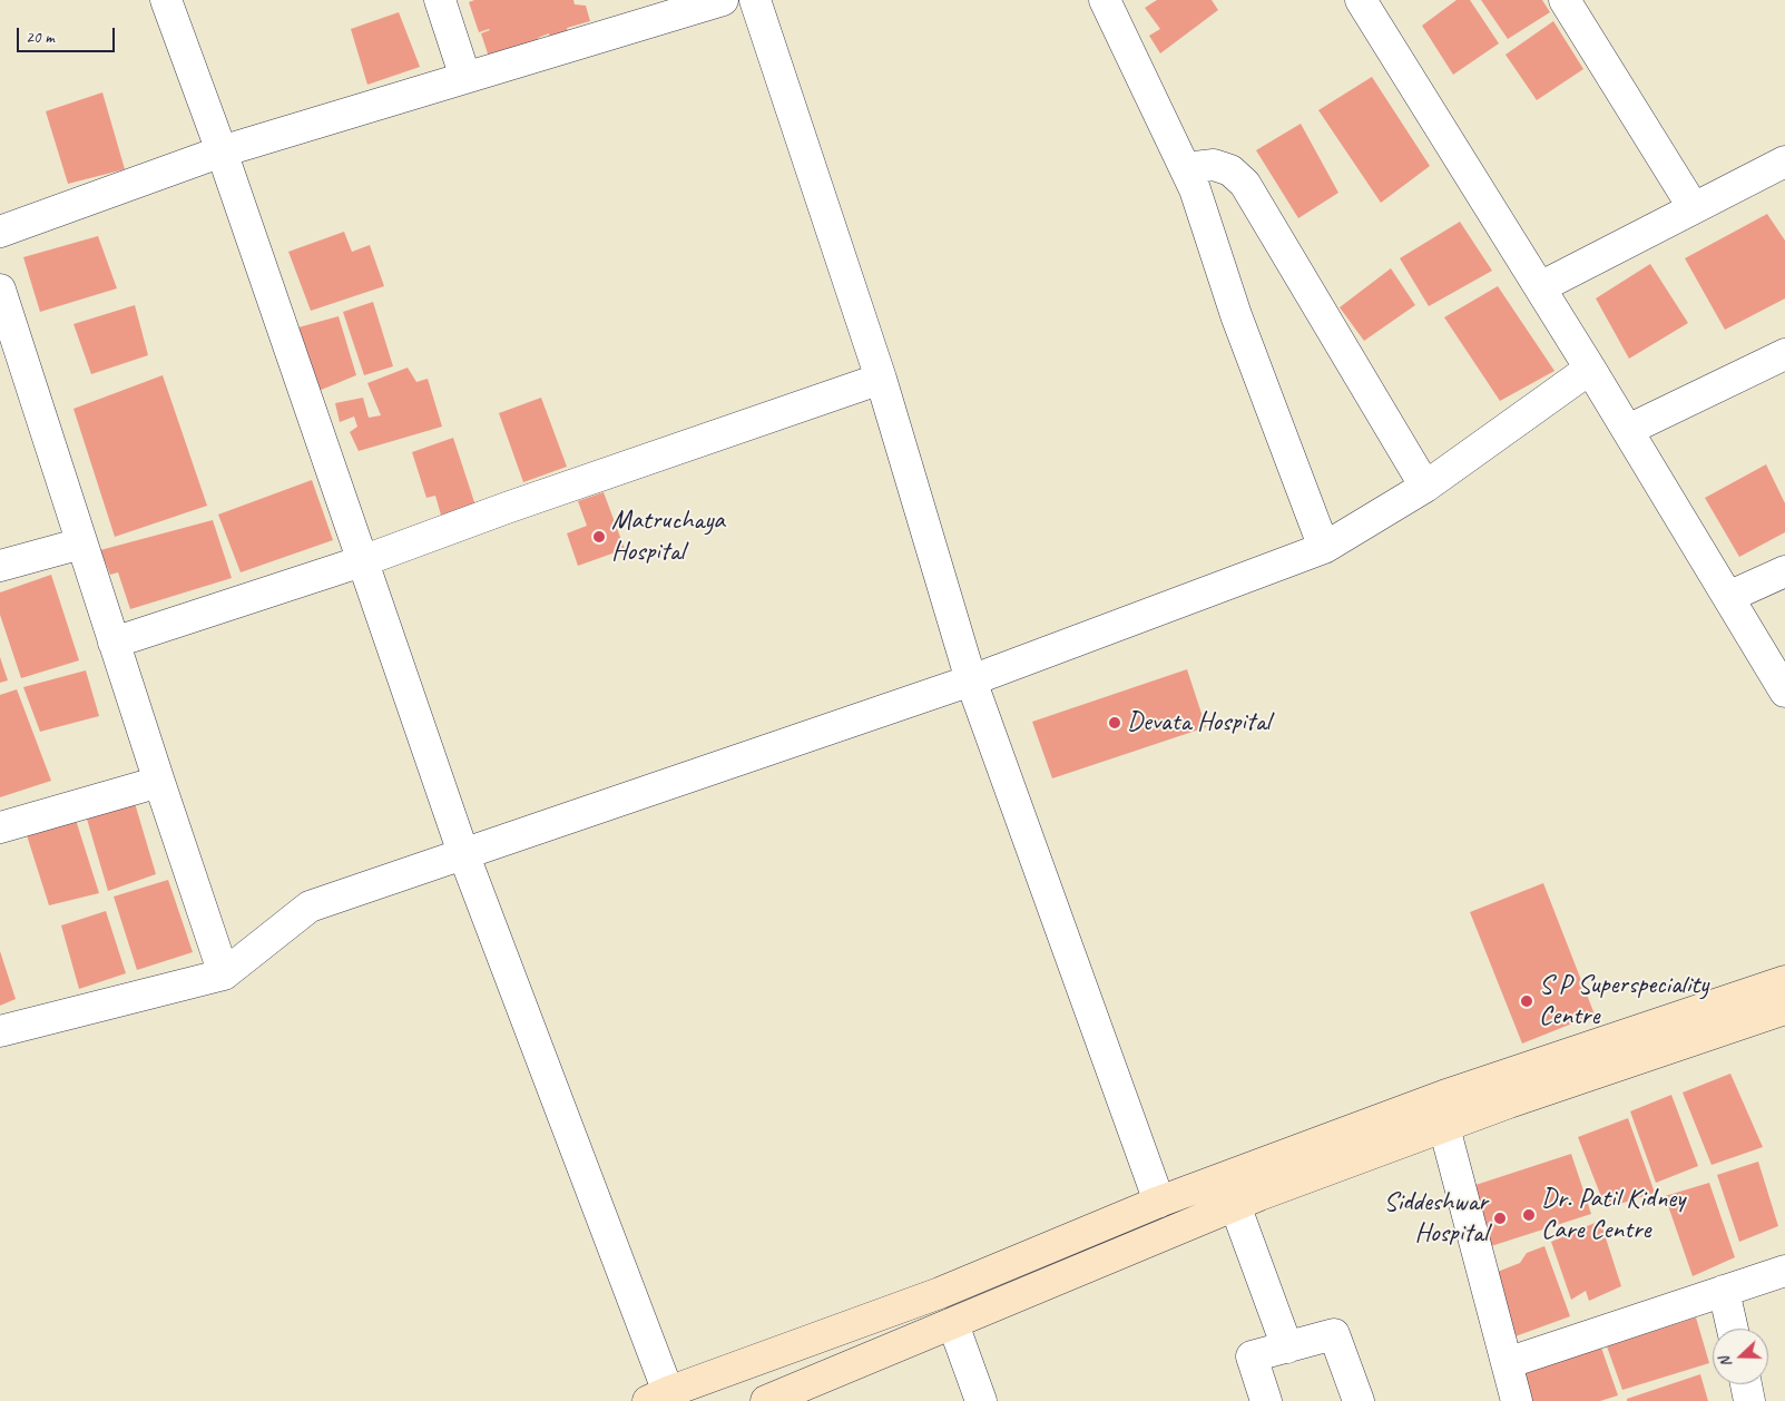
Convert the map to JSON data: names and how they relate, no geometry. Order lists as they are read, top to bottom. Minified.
{"places":["Matruchaya Hospital","Devata Hospital","S P Superspeciality Centre","Dr. Patil Kidney Care Centre","Siddeshwar Hospital"],"scale_bar":"20 m","north":"left"}
